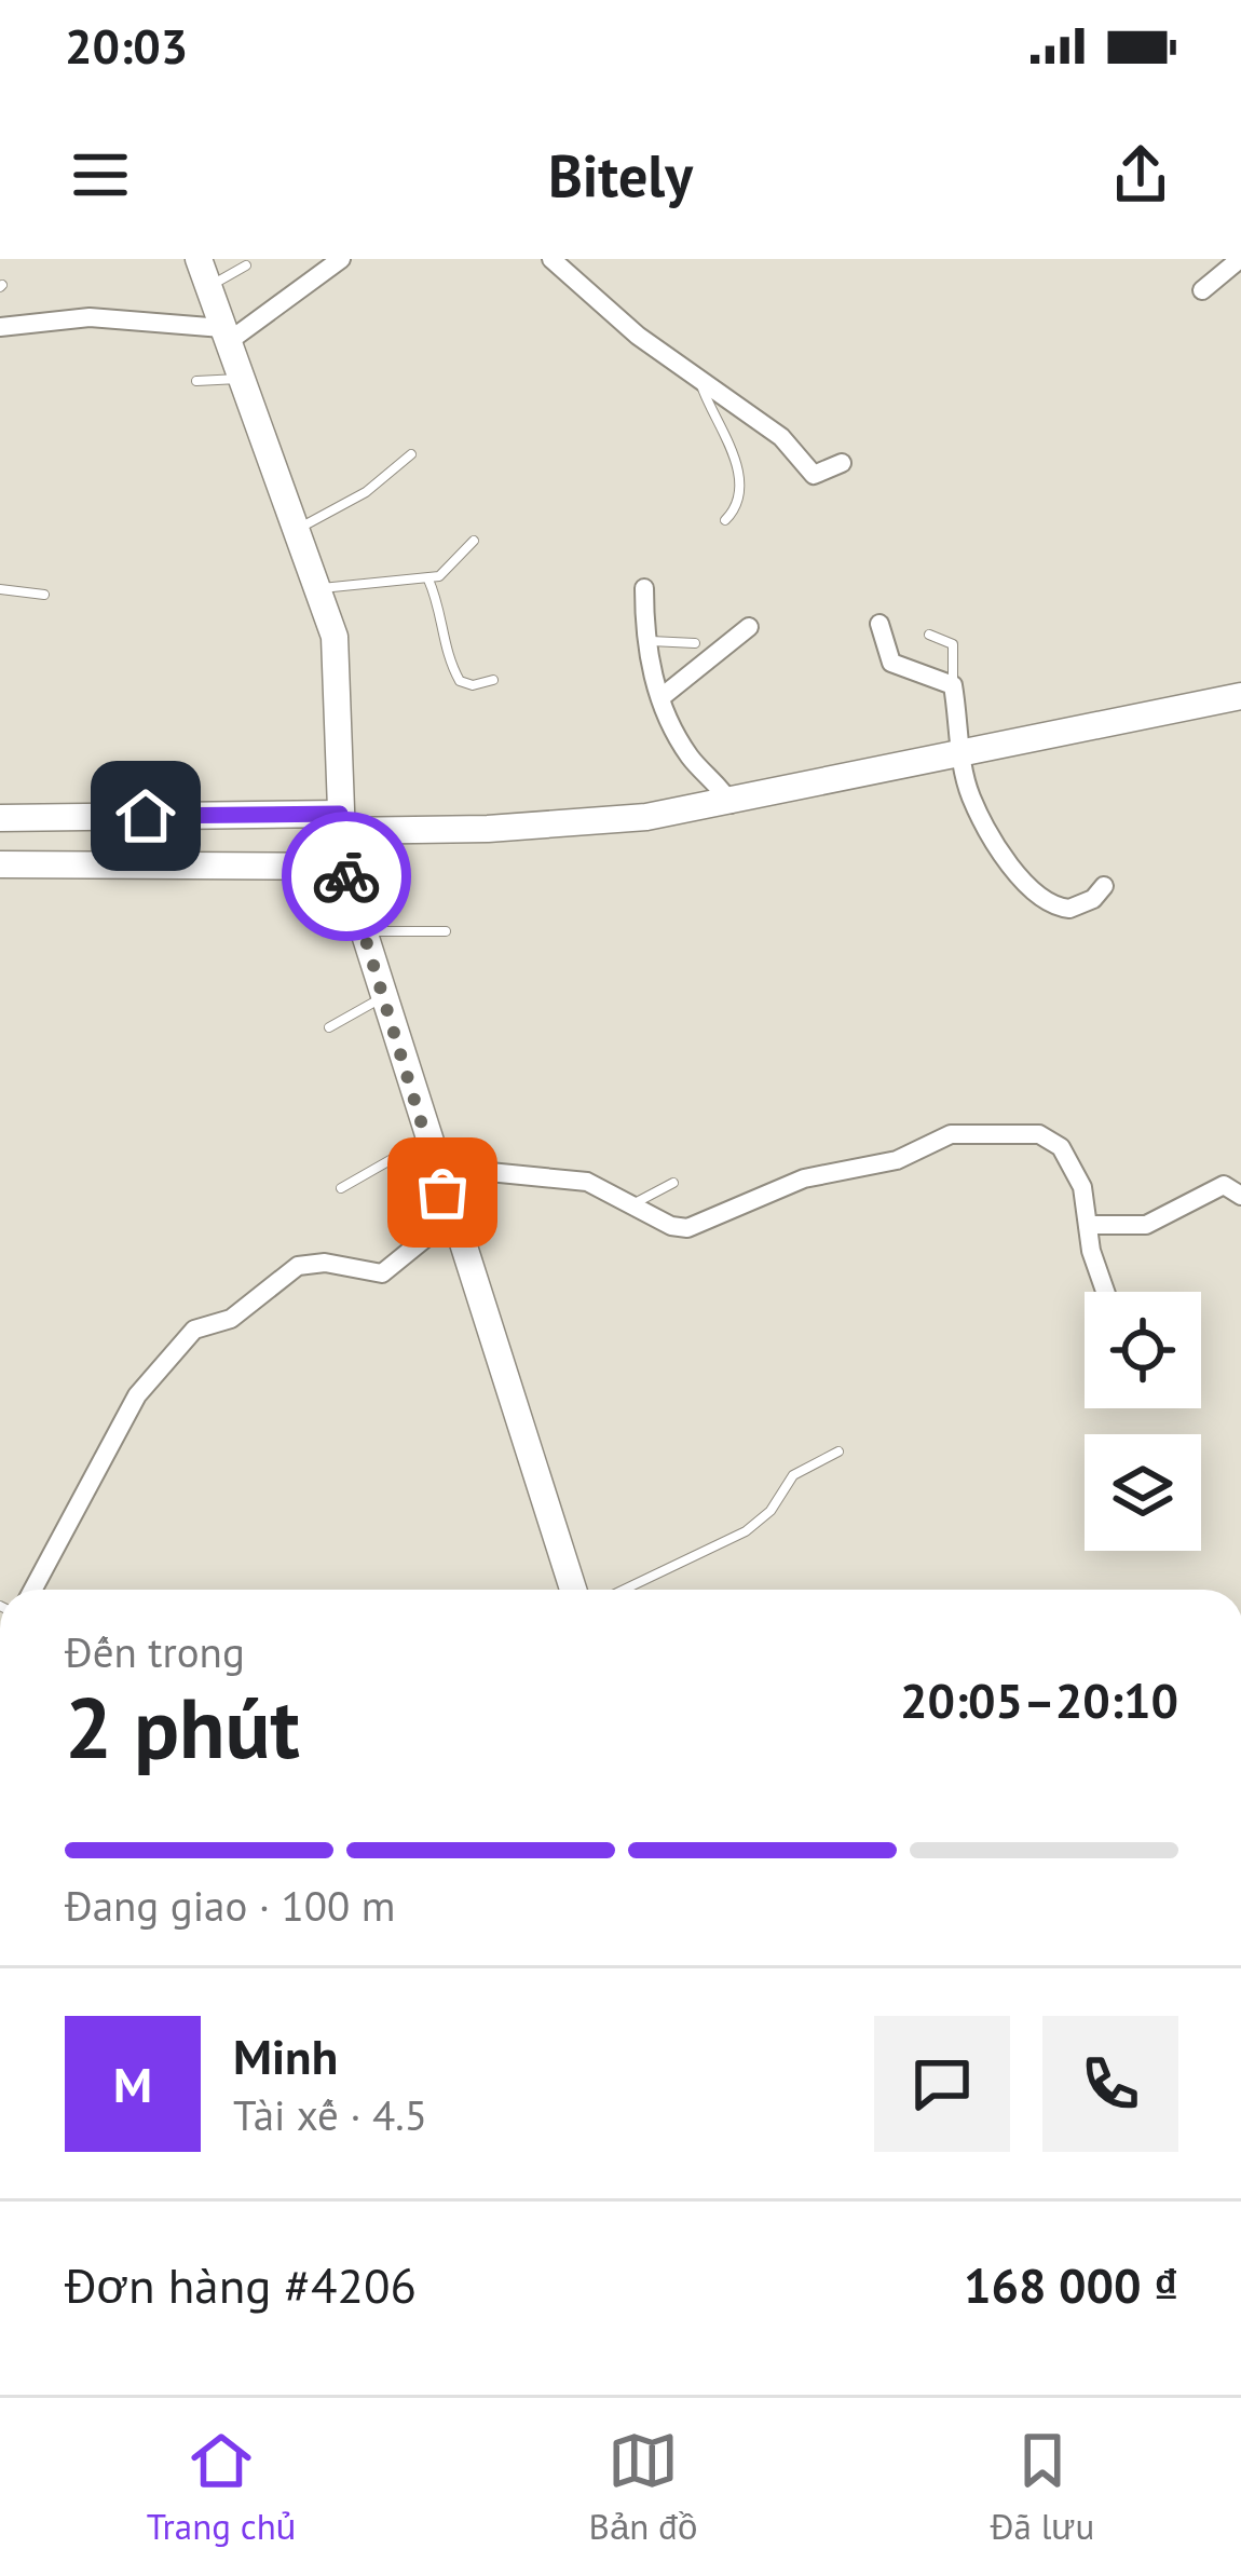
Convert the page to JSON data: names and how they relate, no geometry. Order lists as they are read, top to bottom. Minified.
{"page":{"status":"20:03","header":"Bitely","heading":["2 phút","Đến trong","20:05–20:10"],"panel":["Minh","Tài xế · 4.5","Đơn hàng #4206","168 000 ₫"],"bar":"Đang giao · 100 m","round":"M","tabs":["Trang chủ","Bản đồ","Đã lưu"]}}
